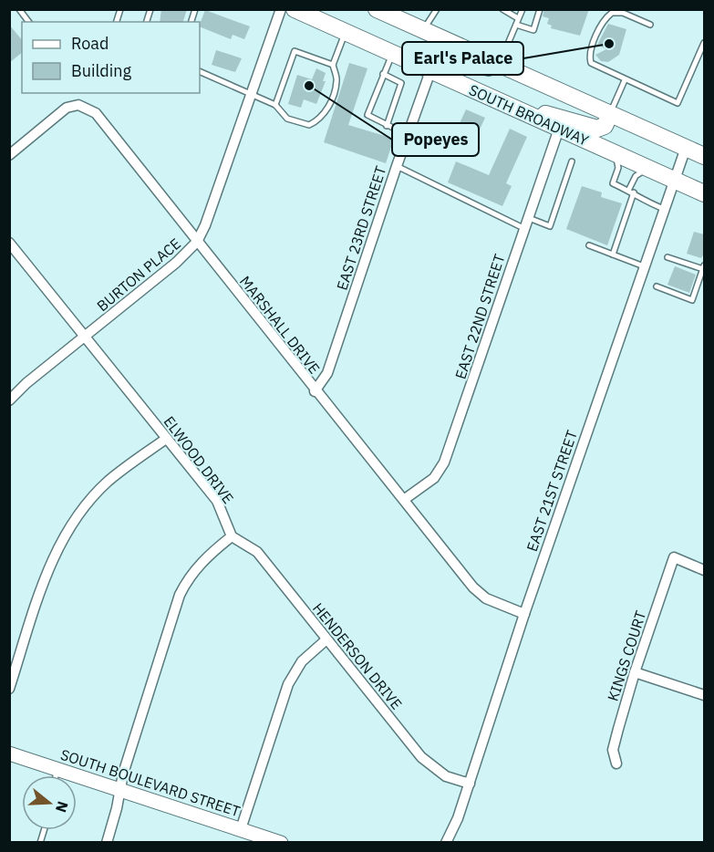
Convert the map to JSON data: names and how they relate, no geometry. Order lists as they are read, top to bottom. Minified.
{"streets":{"main road":["SOUTH BROADWAY","SOUTH BOULEVARD STREET"],"street":["EAST 23RD STREET","BURTON PLACE","EAST 22ND STREET","MARSHALL DRIVE","ELWOOD DRIVE","EAST 21ST STREET","HENDERSON DRIVE","KINGS COURT"]},"crossings":[["SOUTH BROADWAY","EAST 23RD STREET"],["SOUTH BROADWAY","EAST 22ND STREET"],["SOUTH BROADWAY","EAST 21ST STREET"],["EAST 23RD STREET","MARSHALL DRIVE"],["BURTON PLACE","MARSHALL DRIVE"],["BURTON PLACE","ELWOOD DRIVE"],["EAST 22ND STREET","MARSHALL DRIVE"],["MARSHALL DRIVE","EAST 21ST STREET"],["ELWOOD DRIVE","HENDERSON DRIVE"],["EAST 21ST STREET","HENDERSON DRIVE"]],"places":["Earl's Palace","Popeyes"],"legend":["Road","Building"],"north":"right"}
